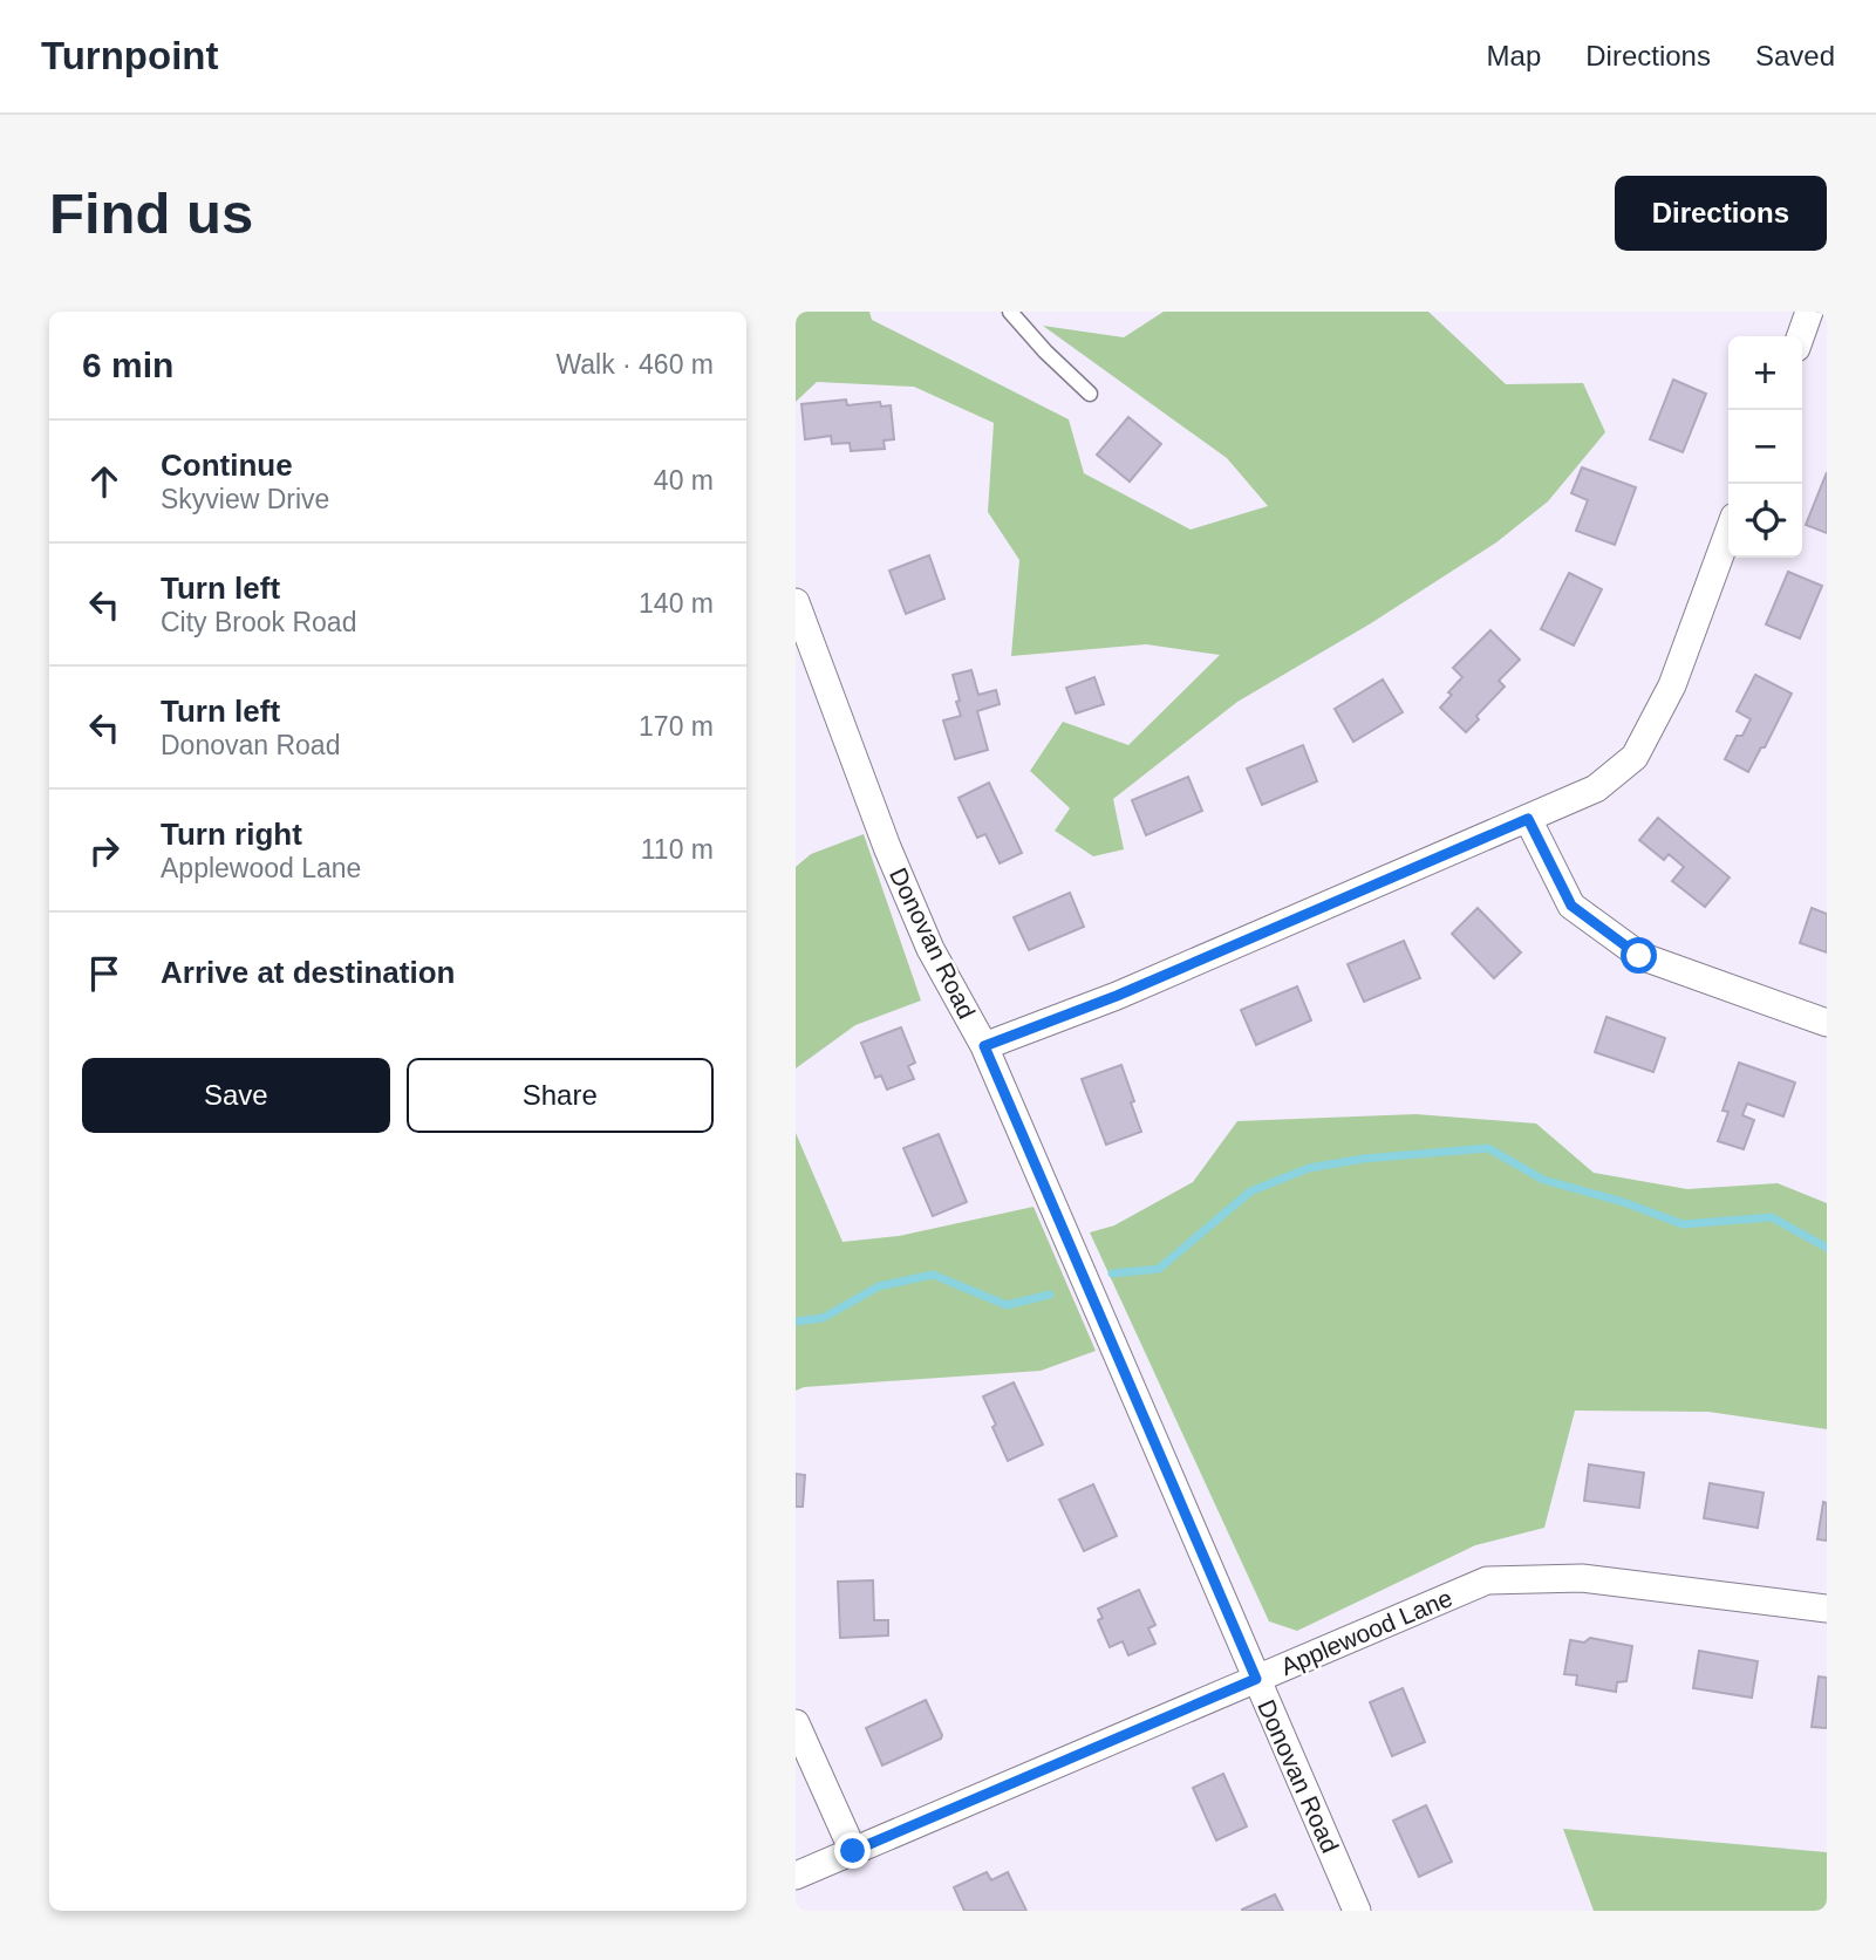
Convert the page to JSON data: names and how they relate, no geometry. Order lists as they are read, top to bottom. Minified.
{"streets":{"street":["Donovan Road","Applewood Lane"]},"crossings":[["Donovan Road","Applewood Lane"]],"page":{"header":"Turnpoint","nav":["Map","Directions","Saved"],"buttons":["Directions",["Save","Share"]],"title":"Find us","heading":["6 min","Walk · 460 m"],"map_buttons":["+","−"],"list":[["Continue","Skyview Drive","40 m"],["Turn left","City Brook Road","140 m"],["Turn left","Donovan Road","170 m"],["Turn right","Applewood Lane","110 m"],"Arrive at destination"]}}
